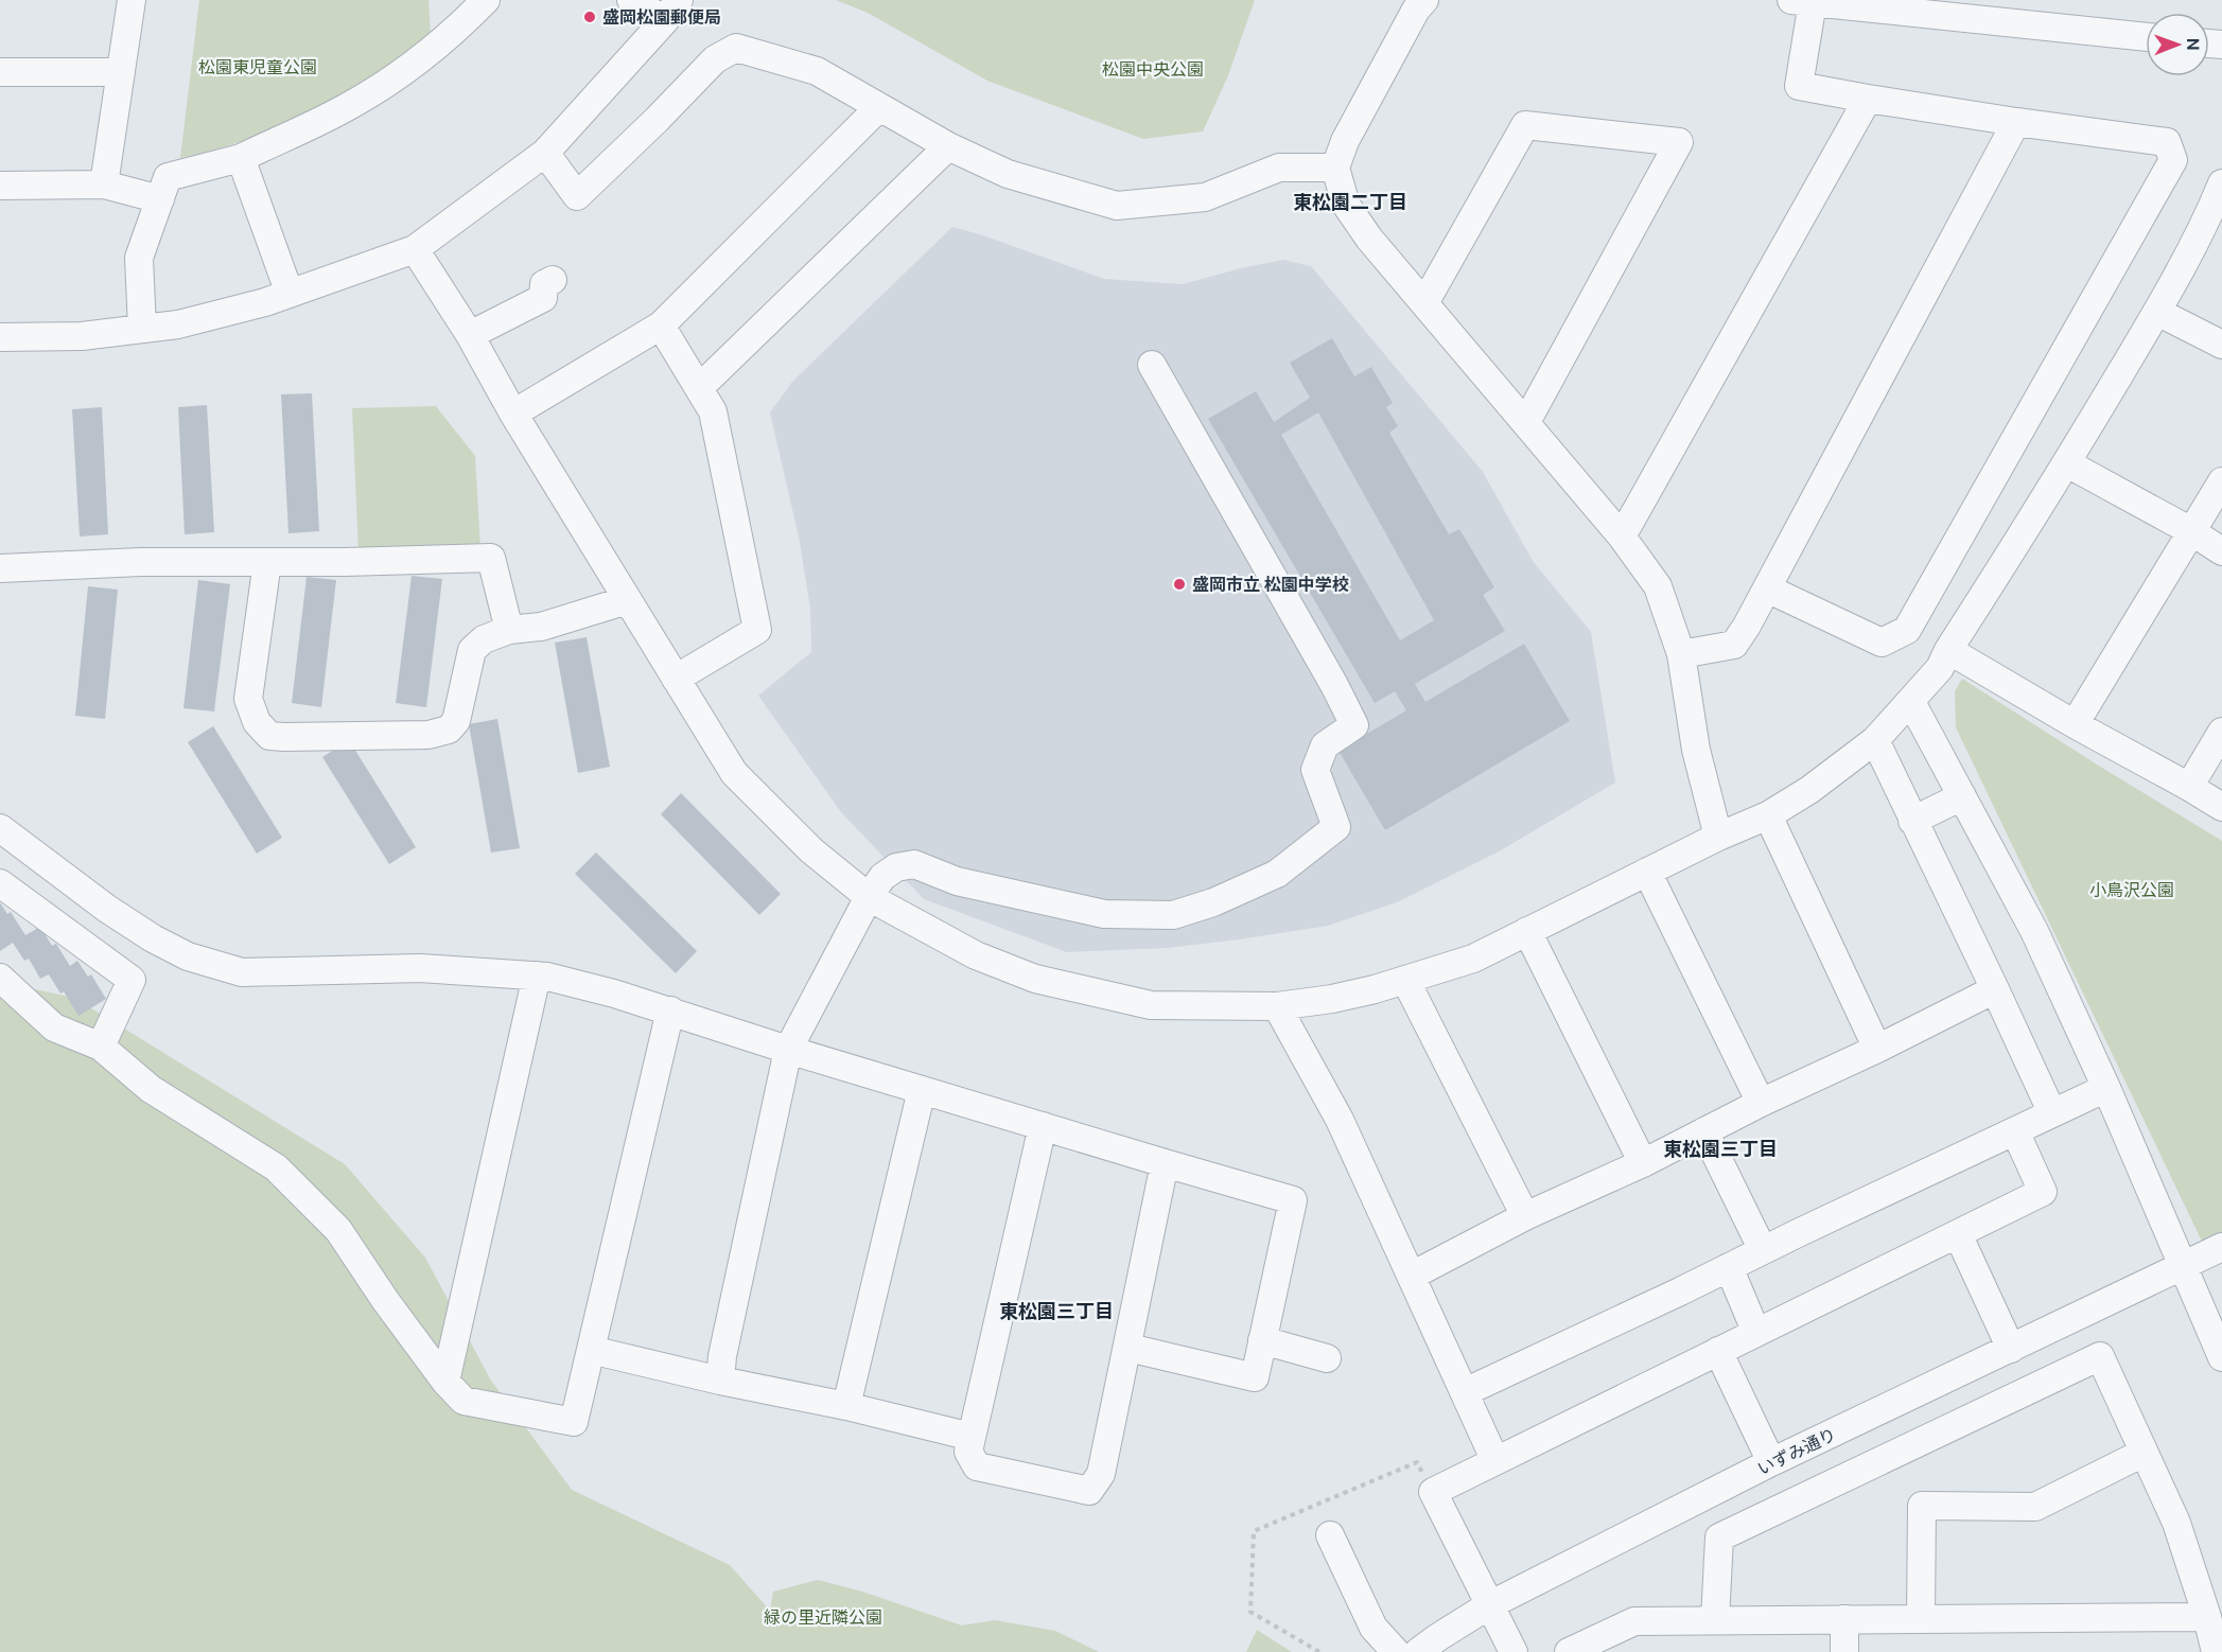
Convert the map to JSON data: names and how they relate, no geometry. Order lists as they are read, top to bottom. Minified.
{"streets":{"street":["いずみ通り"]},"districts":["東松園二丁目","東松園三丁目","東松園三丁目"],"parks":["松園東児童公園","松園中央公園","小鳥沢公園","緑の里近隣公園"],"places":["盛岡松園郵便局","盛岡市立 松園中学校"],"north":"right"}
